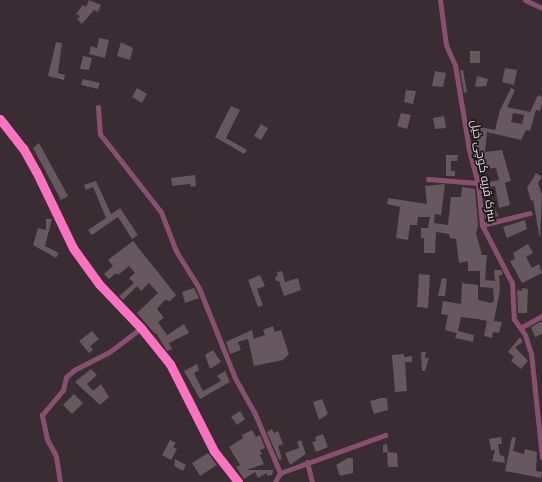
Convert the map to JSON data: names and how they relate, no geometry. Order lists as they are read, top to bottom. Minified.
{"streets":{"street":["سرک قریه کوچی خیل"]}}
